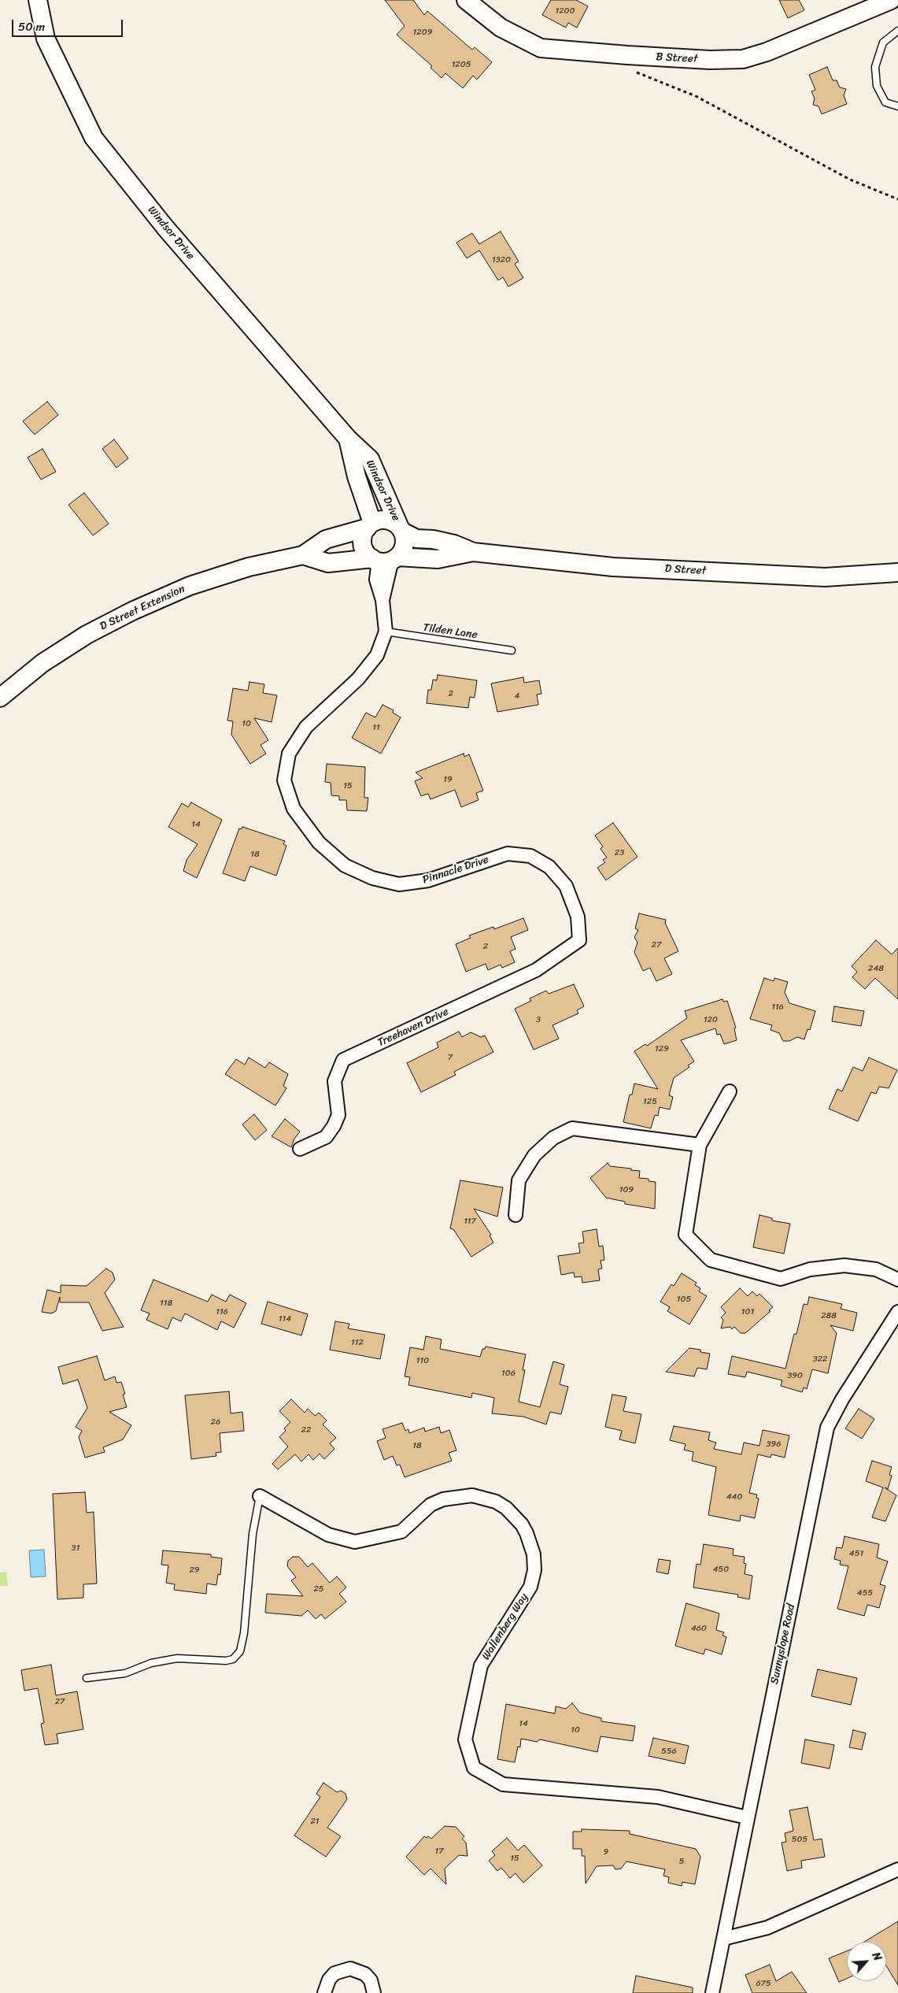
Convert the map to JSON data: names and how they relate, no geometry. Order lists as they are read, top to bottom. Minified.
{"streets":{"street":["B Street","Windsor Drive","D Street","D Street Extension","Pinnacle Drive","Treehaven Drive","Wallenberg Way","Sunnyslope Road"],"lane":["Tilden Lane"]},"crossings":[["Windsor Drive","D Street"],["Windsor Drive","D Street Extension"],["Windsor Drive","Pinnacle Drive"],["D Street","D Street Extension"],["D Street","Pinnacle Drive"],["D Street Extension","Pinnacle Drive"],["Tilden Lane","Pinnacle Drive"],["Pinnacle Drive","Treehaven Drive"],["Wallenberg Way","Sunnyslope Road"]],"house_numbers":["1200","1209","1205","1320","2","4","10","11","19","15","14","23","18","27","2","248","116","3","120","129","7","125","109","117","105","118","116","101","288","114","112","322","110","106","390","26","22","396","18","440","31","451","450","29","25","455","460","27","14","10","556","21","505","17","9","15","5","675"],"scale_bar":"50 m","north":"top right"}
